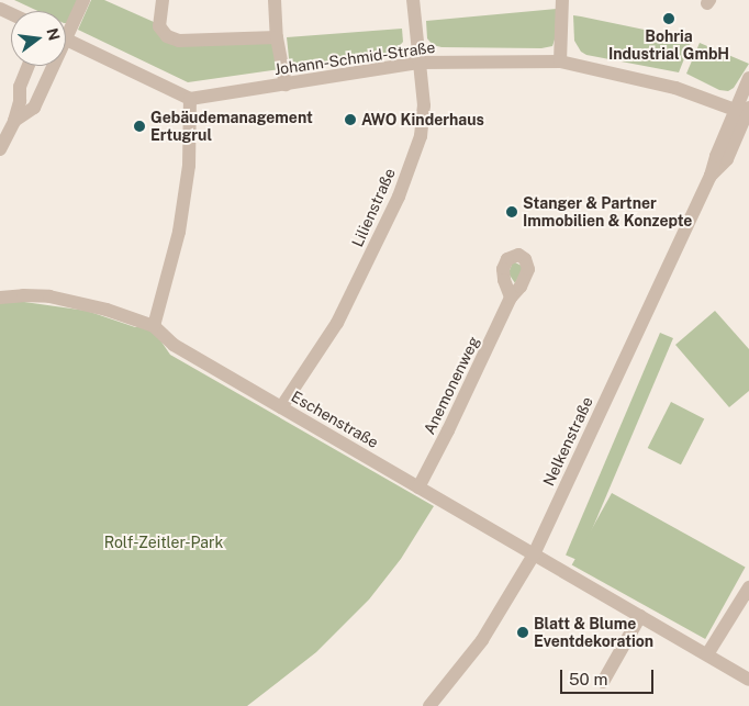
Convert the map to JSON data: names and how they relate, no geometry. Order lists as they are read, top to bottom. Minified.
{"streets":{"street":["Johann-Schmid-Straße","Lilienstraße","Anemonenweg","Eschenstraße","Nelkenstraße"]},"crossings":[["Johann-Schmid-Straße","Lilienstraße"],["Johann-Schmid-Straße","Nelkenstraße"],["Lilienstraße","Eschenstraße"],["Anemonenweg","Eschenstraße"],["Eschenstraße","Nelkenstraße"]],"parks":["Rolf-Zeitler-Park"],"places":["Bohria Industrial GmbH","AWO Kinderhaus","Gebäudemanagement Ertugrul","Stanger & Partner Immobilien & Konzepte","Blatt & Blume Eventdekoration"],"scale_bar":"50 m","north":"right"}
